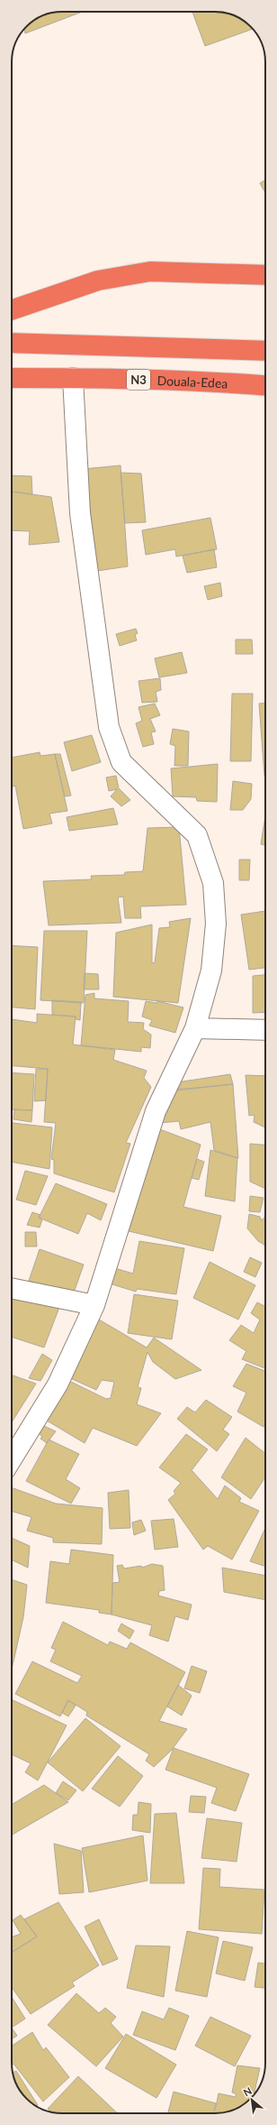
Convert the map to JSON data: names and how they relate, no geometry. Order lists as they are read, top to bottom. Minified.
{"streets":{"highway":["N3","Douala-Edea"]},"north":"top left"}
